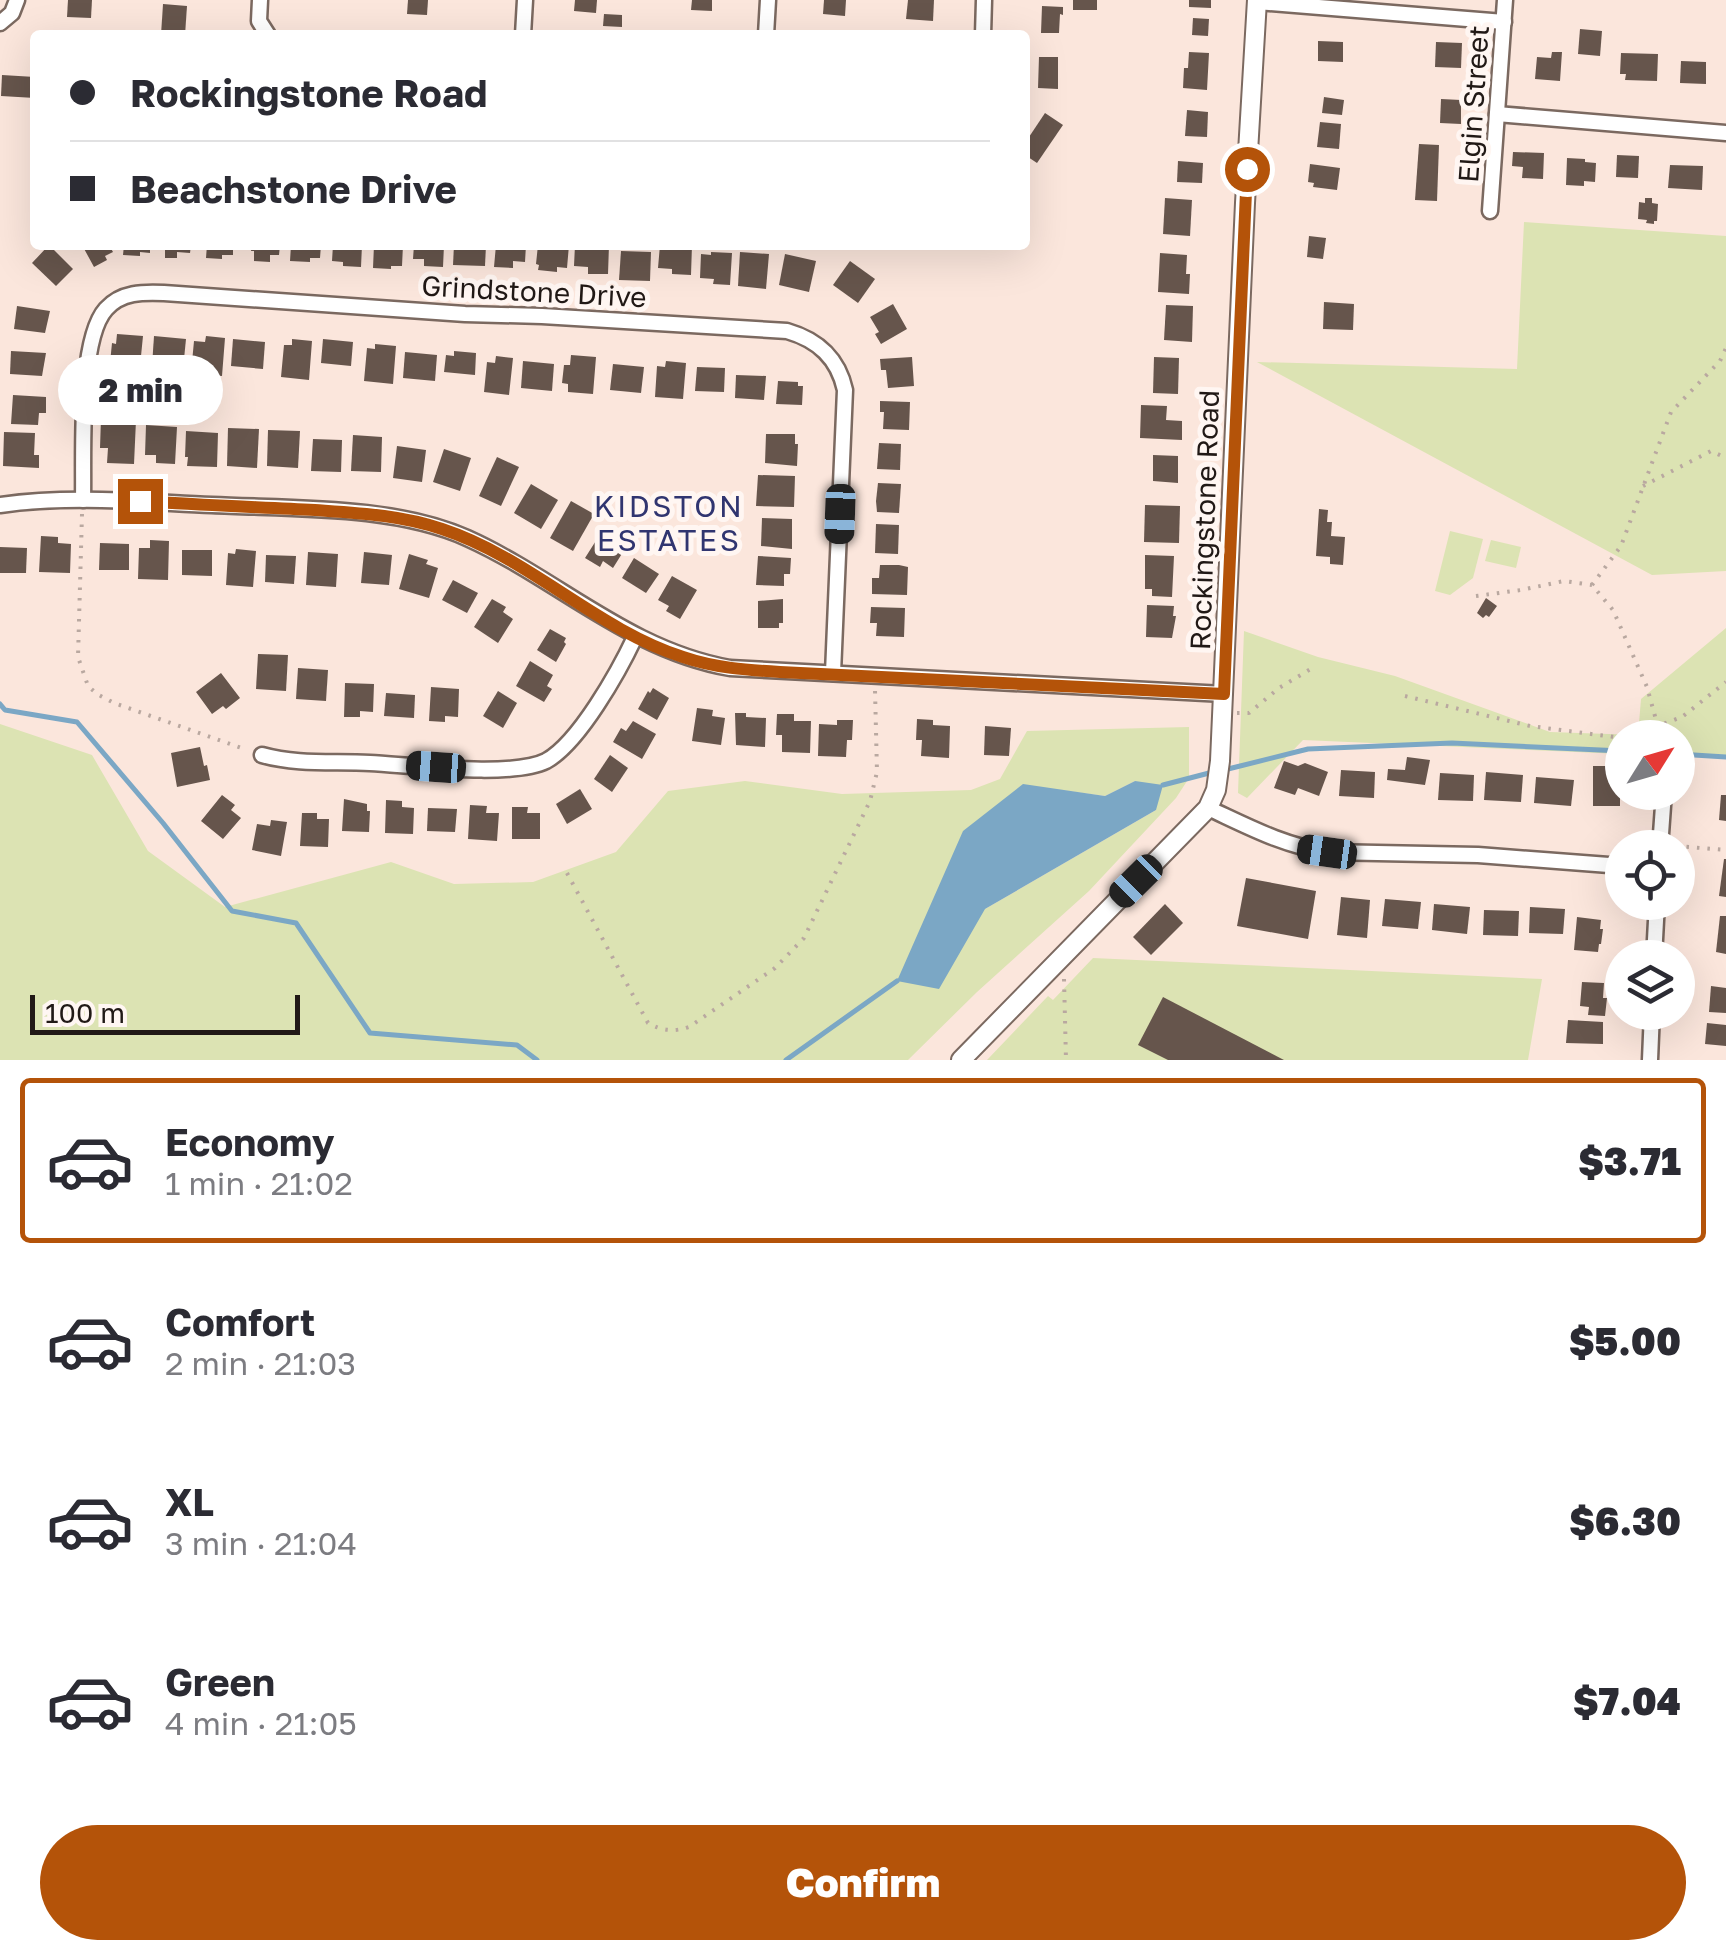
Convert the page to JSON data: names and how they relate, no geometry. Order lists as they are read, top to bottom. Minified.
{"streets":{"street":["Elgin Street","Grindstone Drive","Rockingstone Road"]},"districts":["KIDSTON ESTATES"],"scale_bar":"100 m","north":"top right","page":{"banner":["Rockingstone Road","Beachstone Drive"],"bubble":"2 min","scale":"100 m","list":[{"name":"Economy","note":"1 min · 21:02","value":"$3.71"},{"name":"Comfort","note":"2 min · 21:03","value":"$5.00"},{"name":"XL","note":"3 min · 21:04","value":"$6.30"},{"name":"Green","note":"4 min · 21:05","value":"$7.04"}],"buttons":"Confirm"}}
